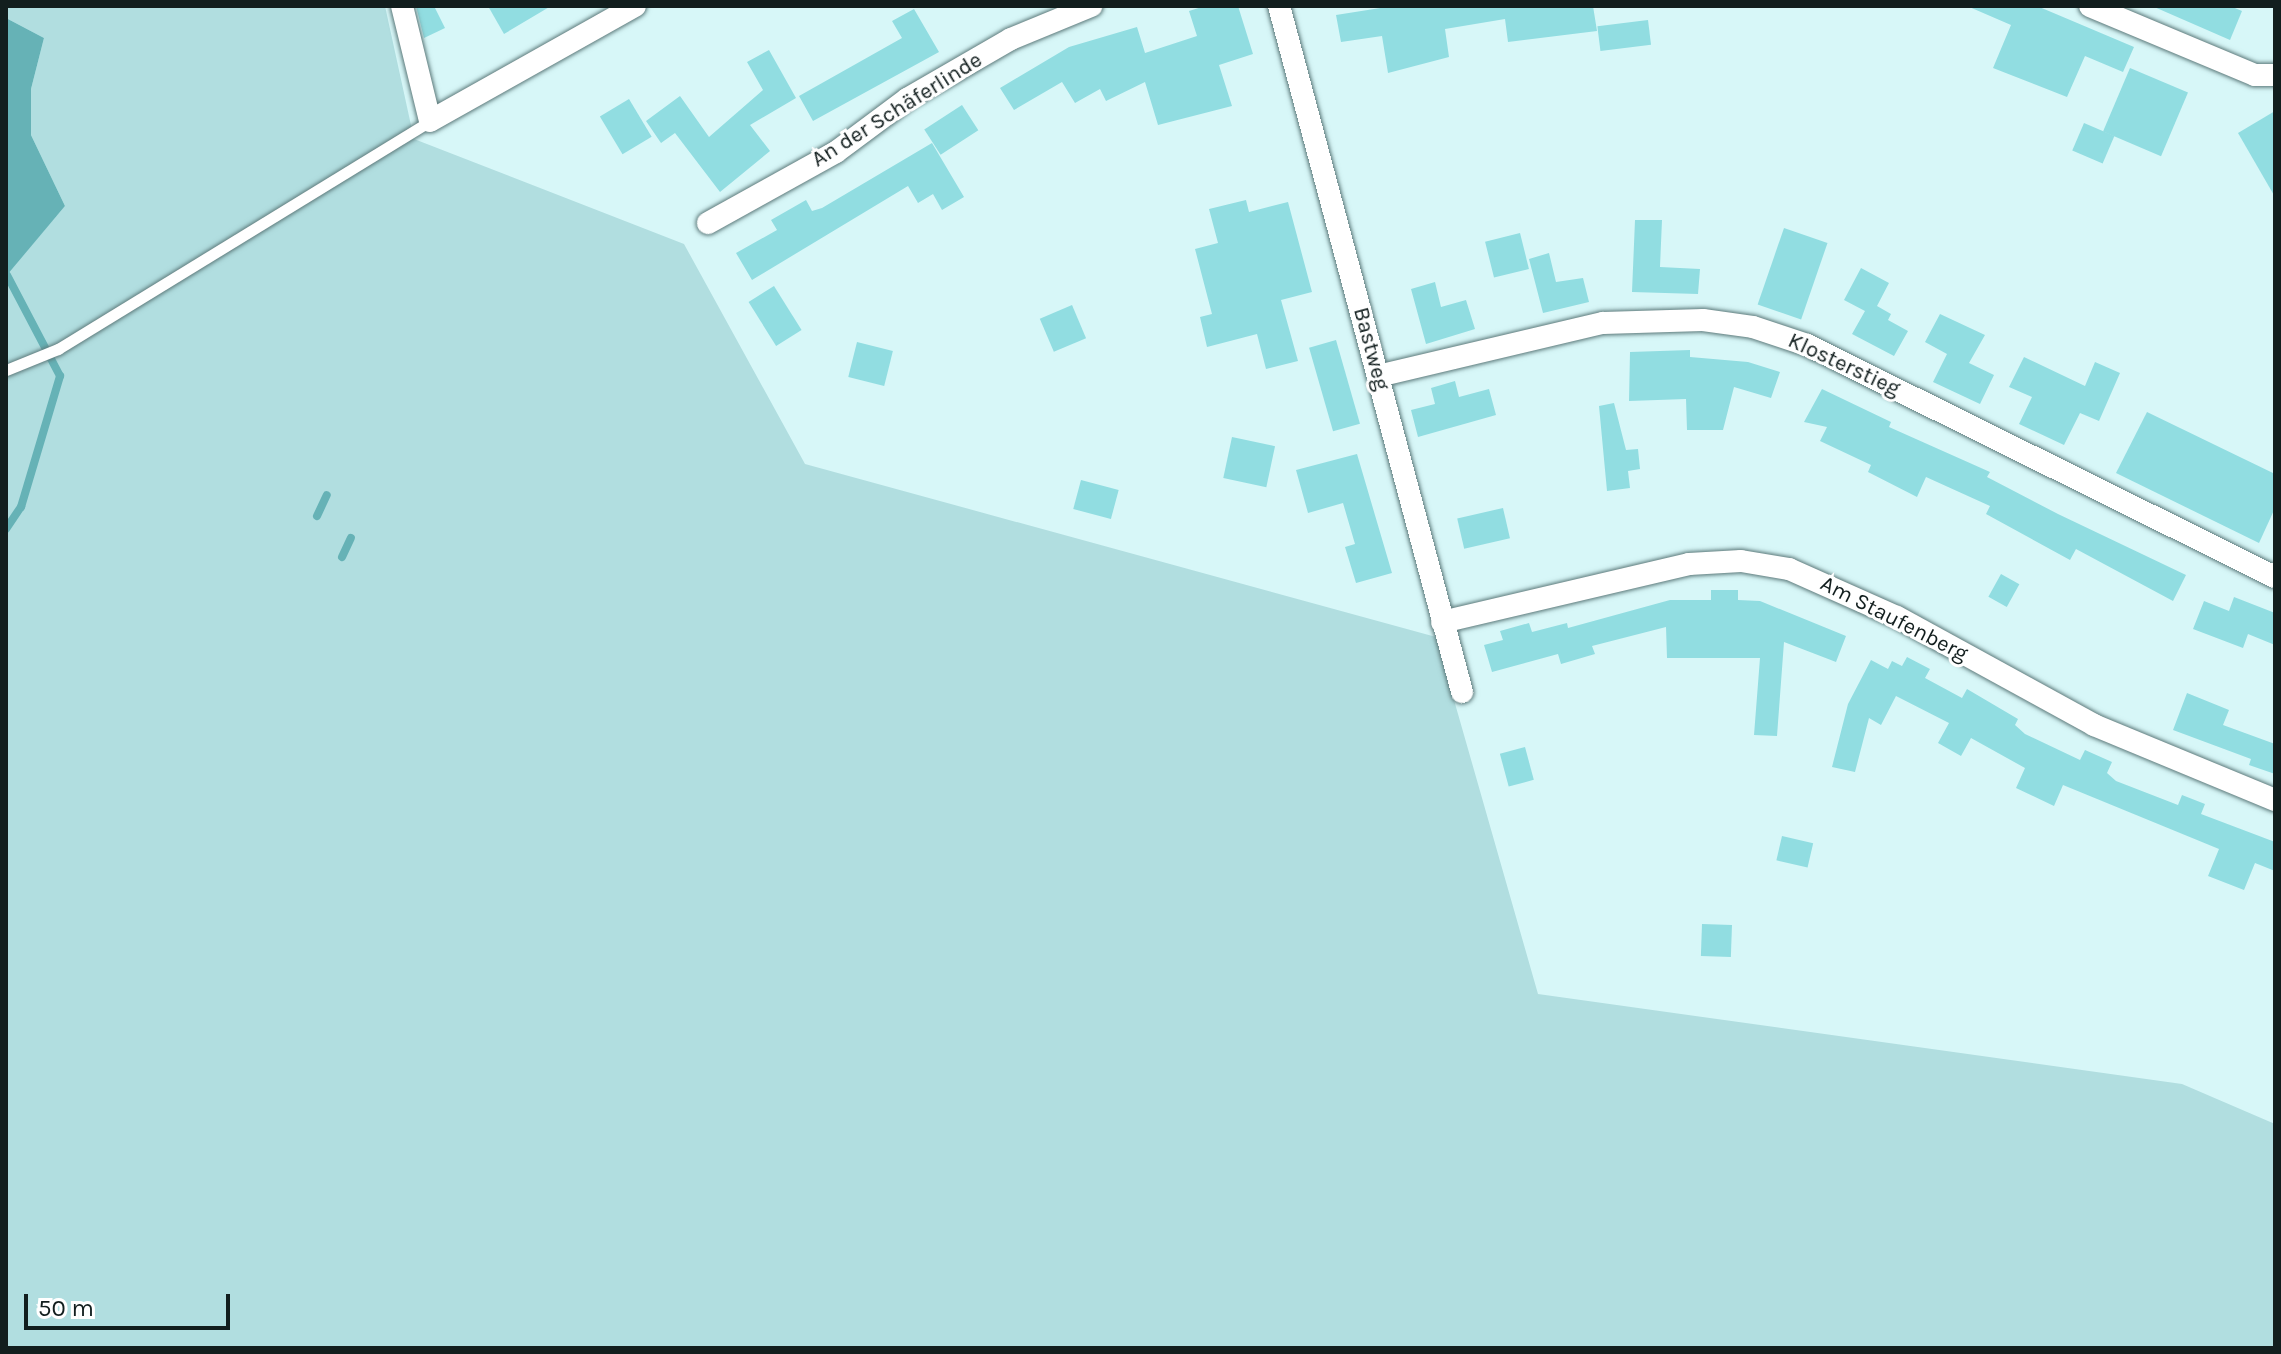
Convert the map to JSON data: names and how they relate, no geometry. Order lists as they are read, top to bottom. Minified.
{"streets":{"street":["An der Schäferlinde","Bastweg","Klosterstieg","Am Staufenberg"]},"crossings":[["Bastweg","Klosterstieg"],["Bastweg","Am Staufenberg"]],"scale_bar":"50 m"}
